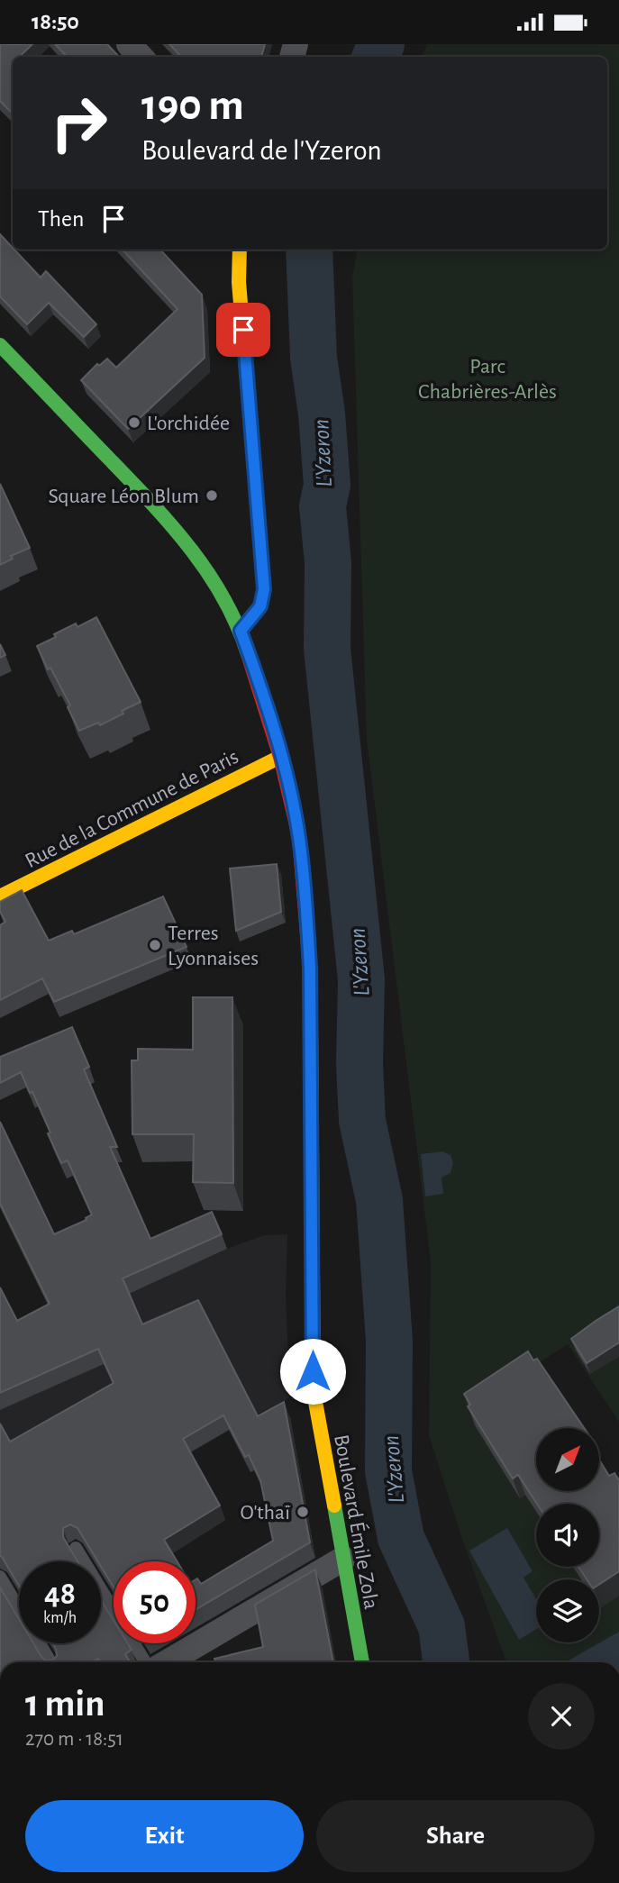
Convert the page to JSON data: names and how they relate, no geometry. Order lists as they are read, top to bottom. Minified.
{"streets":{"main road":["Rue de la Commune de Paris","Boulevard Émile Zola"]},"crossings":[["Rue de la Commune de Paris","Boulevard Émile Zola"]],"water":["L'Yzeron"],"parks":["Parc Chabrières-Arlès"],"places":["L'orchidée","Square Léon Blum","Terres Lyonnaises","O'thaï"],"north":"top right","page":{"status":"18:50","turn":["190 m","Boulevard de l'Yzeron"],"then":"Then","speed":"48 km/h","limit":"50","heading":["1 min","270 m · 18:51"],"buttons":["Exit","Share"]}}
